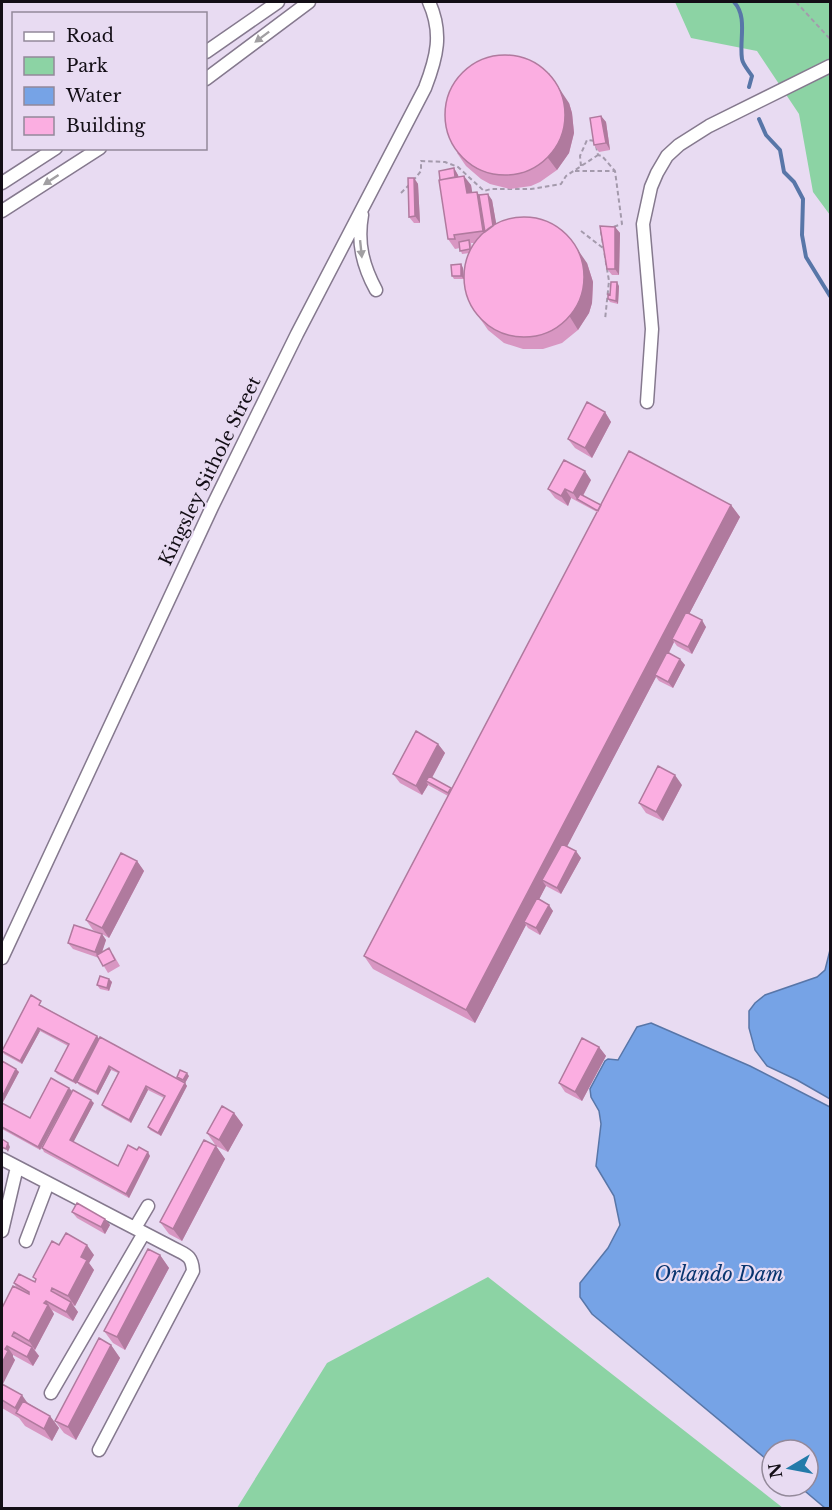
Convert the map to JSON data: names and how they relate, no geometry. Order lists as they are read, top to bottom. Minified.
{"streets":{"street":["Kingsley Sithole Street"]},"water":["Orlando Dam"],"legend":["Road","Park","Water","Building"],"north":"left"}
